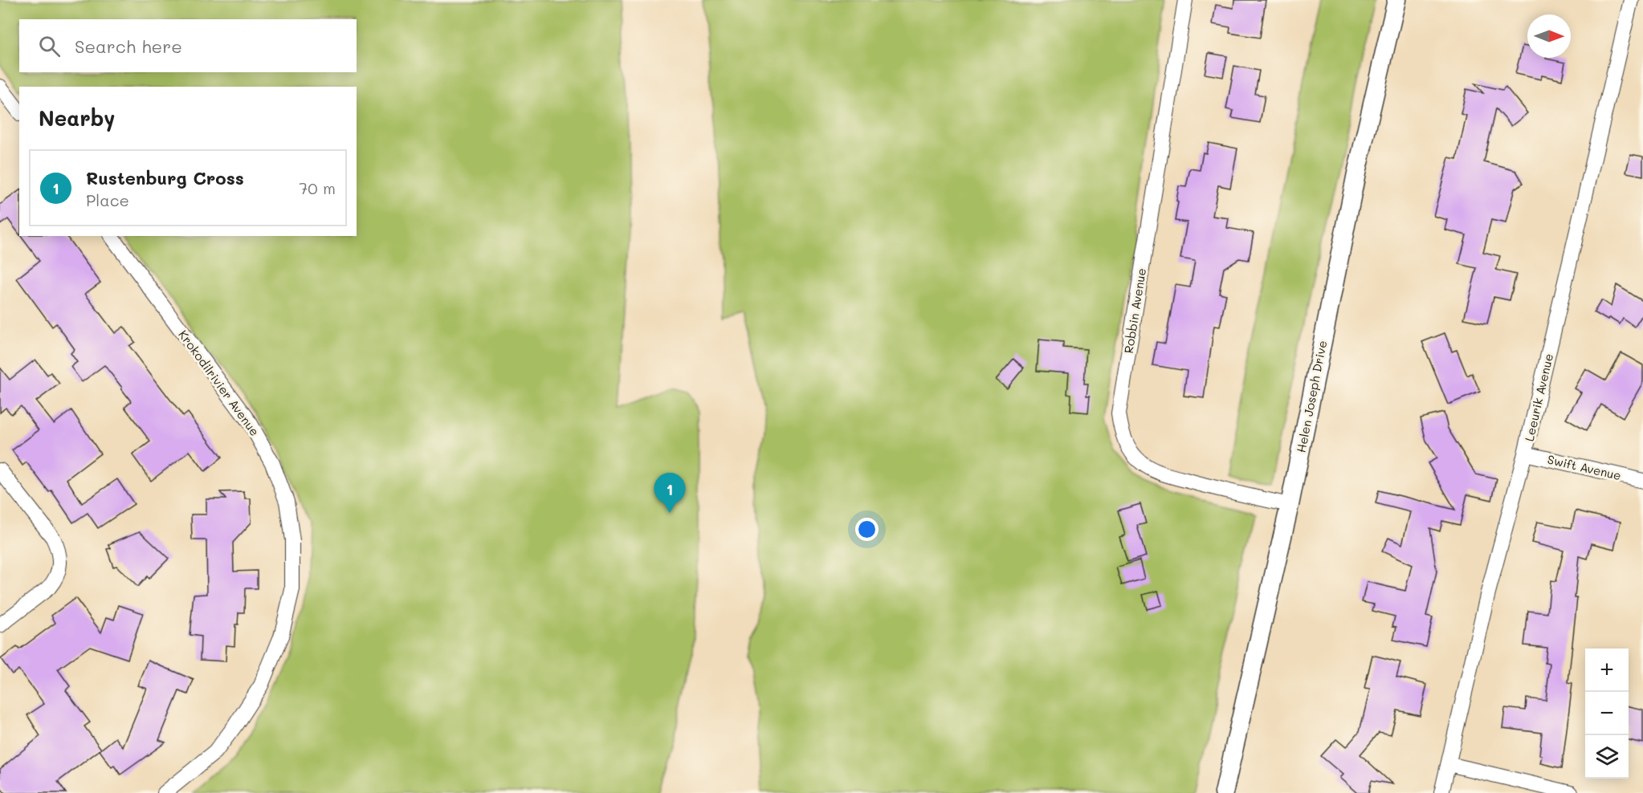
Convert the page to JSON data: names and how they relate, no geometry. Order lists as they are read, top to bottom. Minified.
{"streets":{"street":["Robbin Avenue","Krokodilrivier Avenue","Helen Joseph Drive","Leeurik Avenue","Swift Avenue"]},"crossings":[["Robbin Avenue","Helen Joseph Drive"],["Leeurik Avenue","Swift Avenue"]],"north":"right","page":{"search":"Search here","heading":"Nearby","list":[{"mark":"1","name":"Rustenburg Cross","note":"Place","value":"70 m"}],"pins":"1","map_buttons":["+","−"]}}
